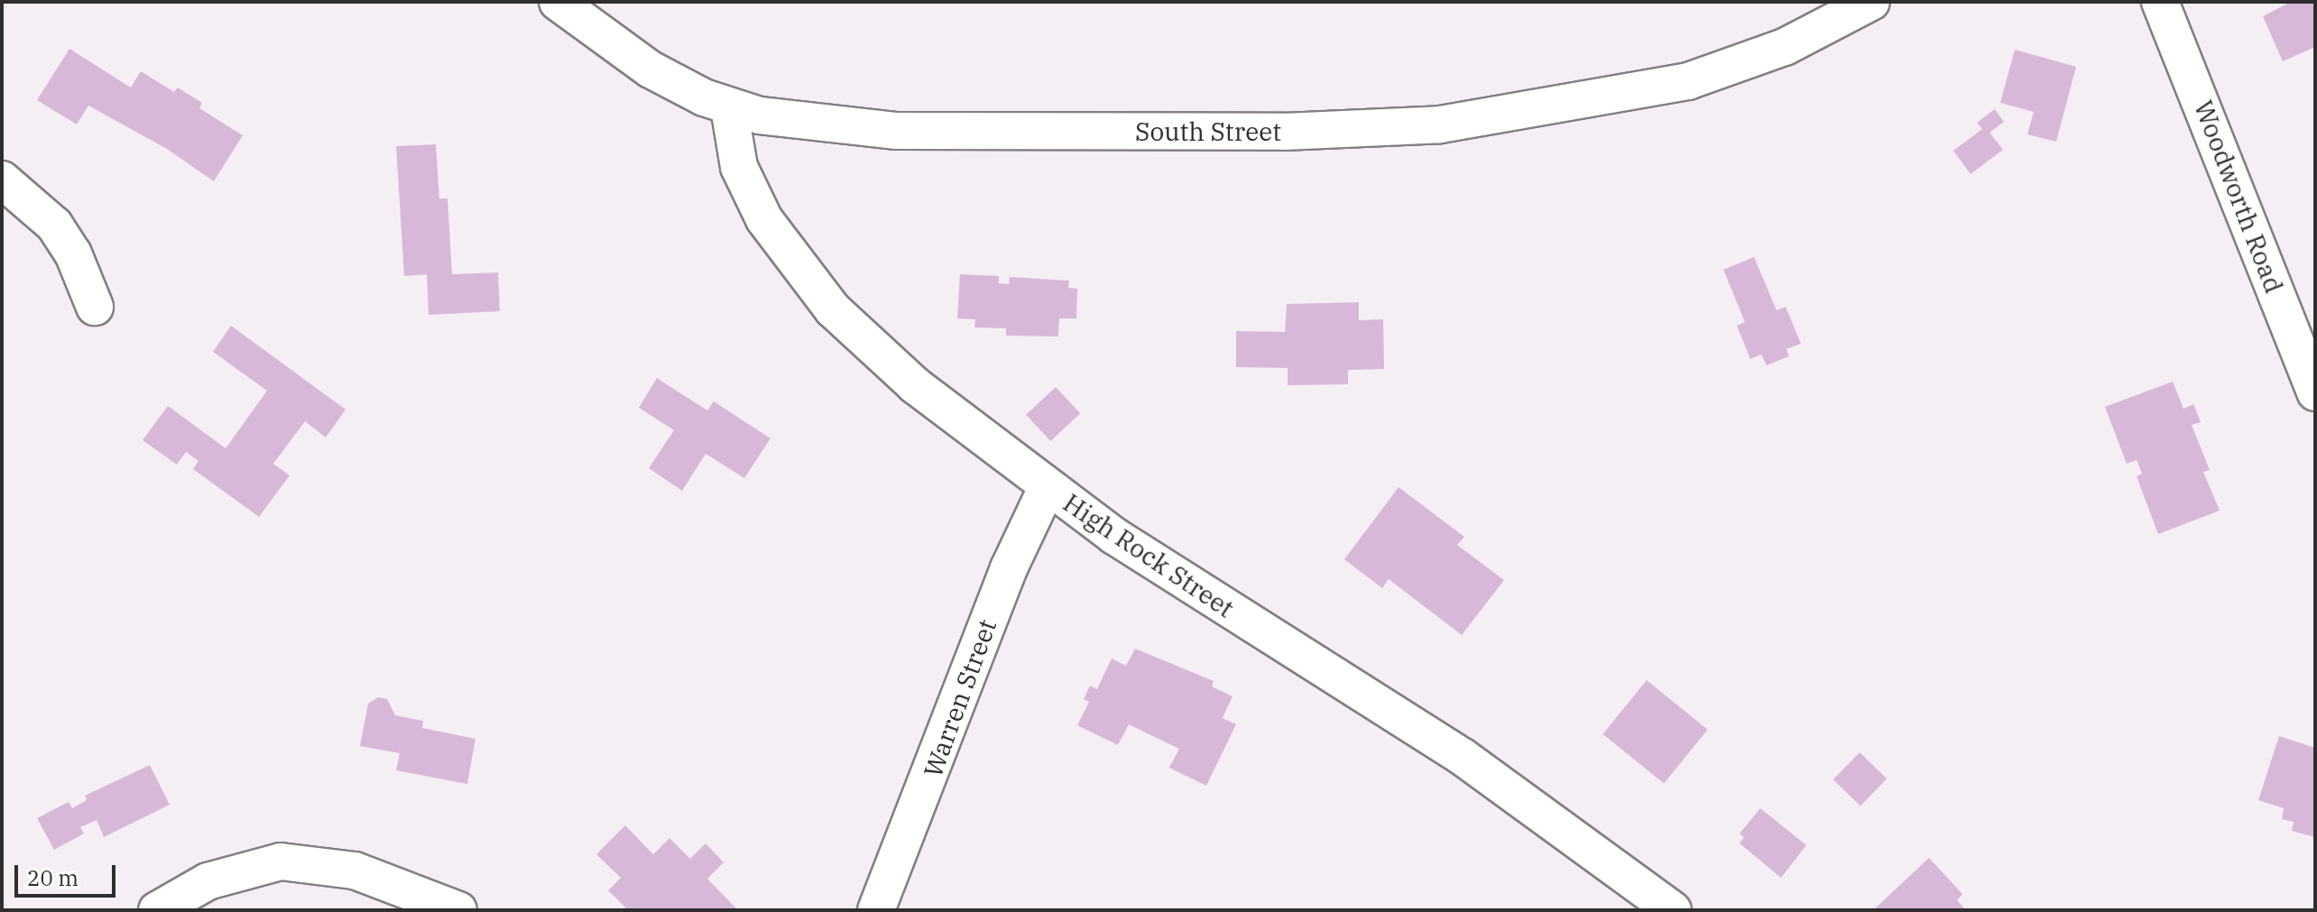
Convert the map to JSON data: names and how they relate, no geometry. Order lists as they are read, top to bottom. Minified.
{"streets":{"street":["South Street","Woodworth Road","High Rock Street","Warren Street"]},"crossings":[["South Street","High Rock Street"],["High Rock Street","Warren Street"]],"scale_bar":"20 m"}
